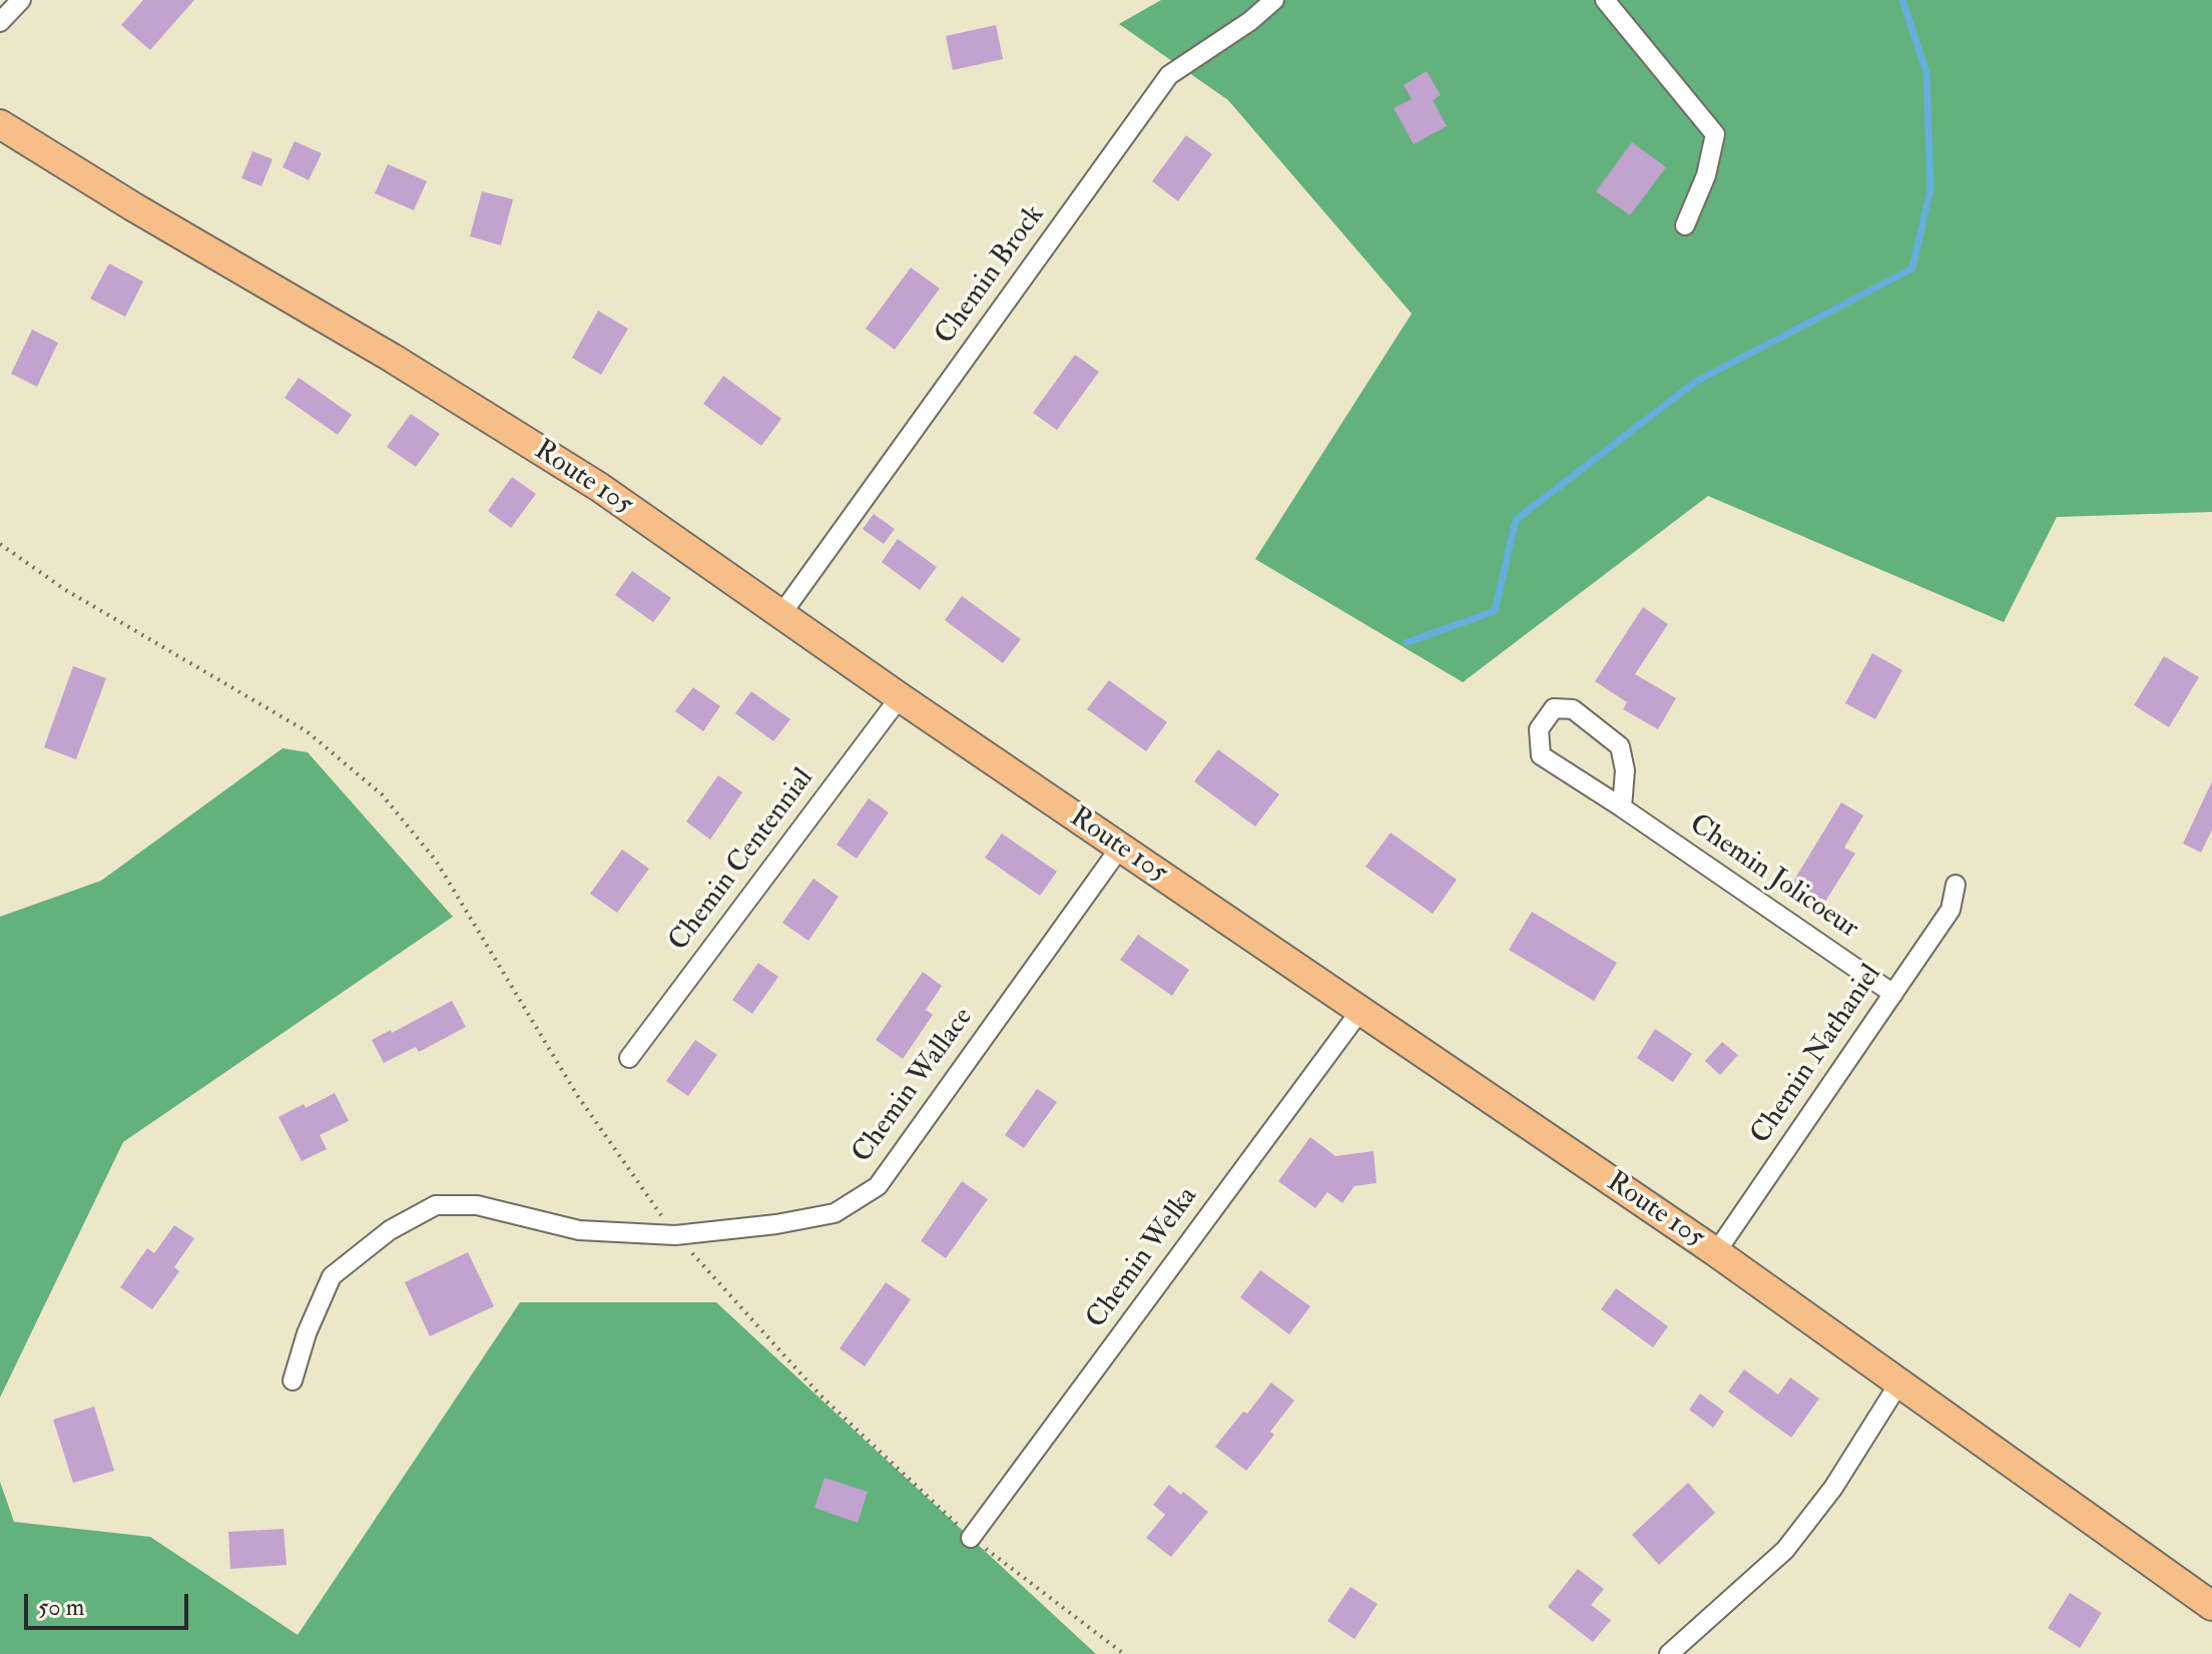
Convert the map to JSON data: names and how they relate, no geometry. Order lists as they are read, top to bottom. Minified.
{"streets":{"main road":["Route 105"],"street":["Chemin Brock","Chemin Centennial","Chemin Jolicoeur","Chemin Nathaniel","Chemin Wallace","Chemin Welka"]},"crossings":[["Chemin Brock","Route 105"],["Route 105","Chemin Centennial"],["Route 105","Chemin Nathaniel"],["Route 105","Chemin Wallace"],["Route 105","Chemin Welka"],["Chemin Jolicoeur","Chemin Nathaniel"]],"scale_bar":"50 m"}
